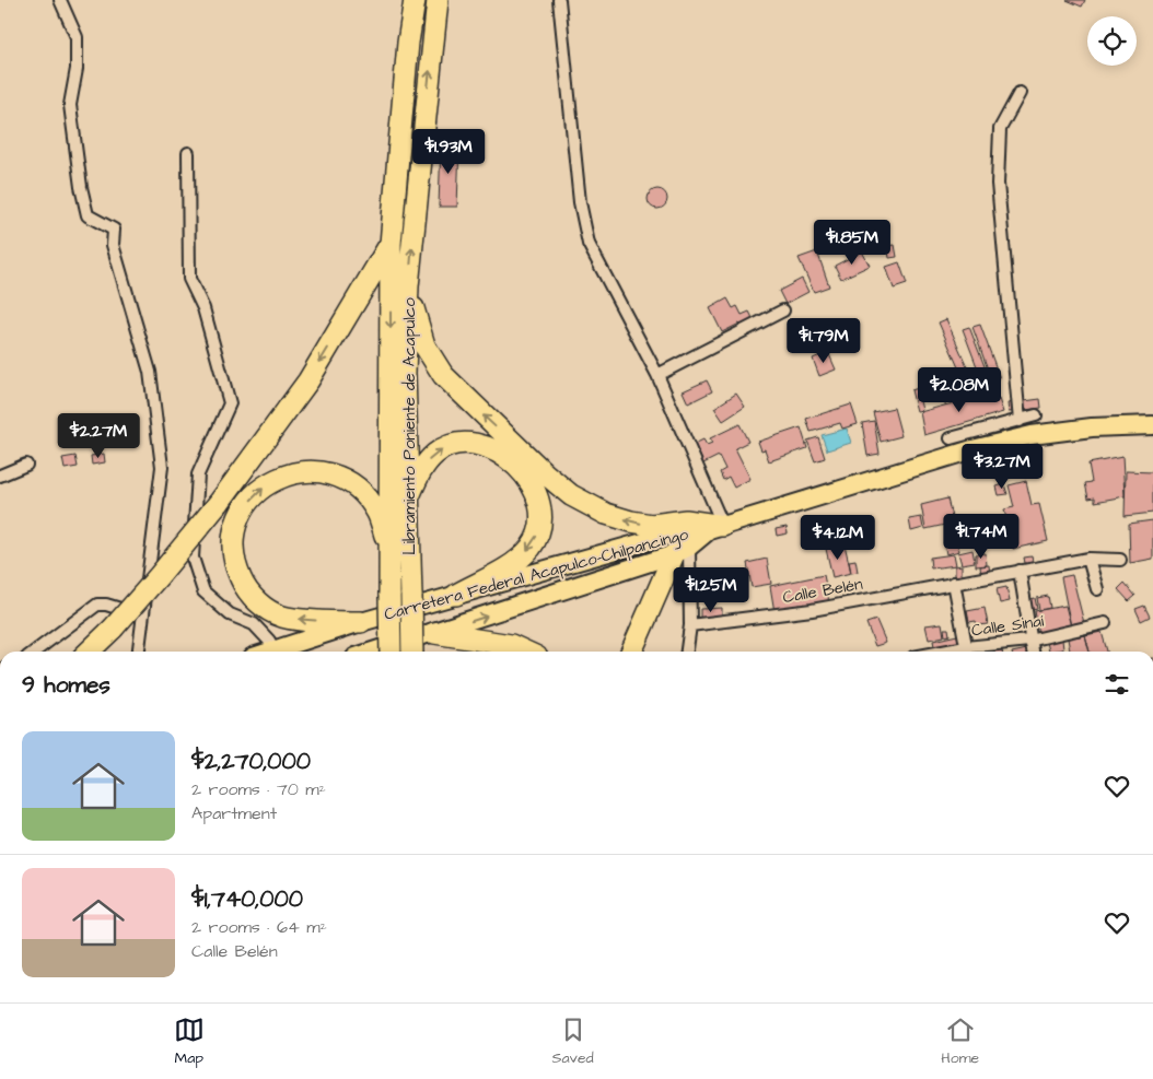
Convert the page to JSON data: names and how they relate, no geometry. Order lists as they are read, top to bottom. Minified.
{"streets":{"highway":["Libramiento Poniente de Acapulco"],"main road":["Carretera Federal Acapulco-Chilpancingo"],"street":["Calle Belén","Calle Sinaí"]},"page":{"price":["$1.93M","$1.85M","$1.79M","$2.08M","$2.27M","$3.27M","$1.74M","$4.12M","$1.25M"],"heading":"9 homes","list":[{"name":"$2,270,000","note":"2 rooms · 70 m² · Apartment"},{"name":"$1,740,000","note":"2 rooms · 64 m² · Calle Belén"}],"tabs":["Map","Saved","Home"]}}
